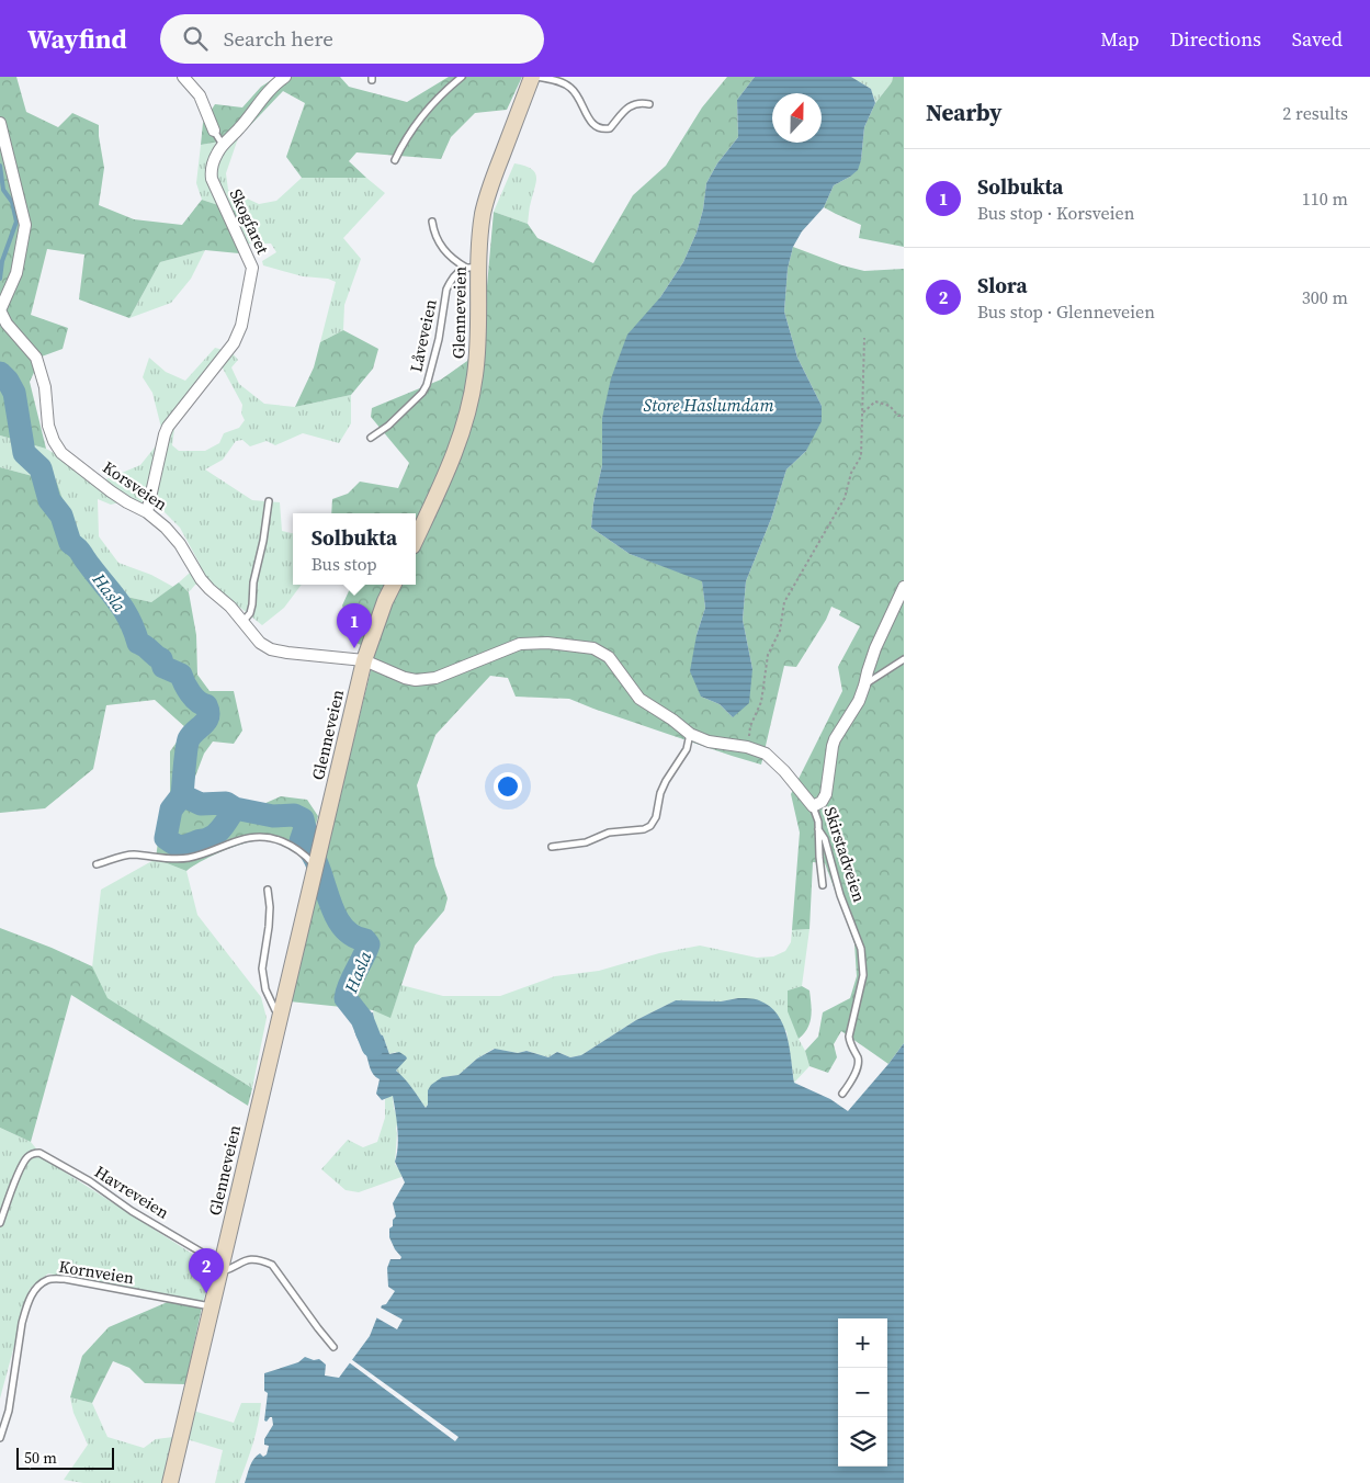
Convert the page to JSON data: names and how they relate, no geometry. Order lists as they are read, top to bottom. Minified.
{"streets":{"main road":["Glenneveien"],"street":["Skogfaret","Korsveien","Skirstadveien"],"lane":["Låveveien","Havreveien","Kornveien"]},"crossings":[["Skogfaret","Korsveien"],["Glenneveien","Låveveien"],["Glenneveien","Korsveien"],["Glenneveien","Skirstadveien"],["Glenneveien","Havreveien"],["Glenneveien","Kornveien"],["Korsveien","Skirstadveien"]],"water":["Store Haslumdam","Hasla"],"scale_bar":"50 m","north":"top","page":{"header":"Wayfind","search":"Search here","nav":["Map","Directions","Saved"],"heading":["Nearby","2 results"],"list":[{"mark":"1","name":"Solbukta","note":"Bus stop · Korsveien","value":"110 m"},{"mark":"2","name":"Slora","note":"Bus stop · Glenneveien","value":"300 m"}],"popup":["Solbukta","Bus stop"],"pins":["1","2"],"map_buttons":["+","−"],"scale":"50 m"}}
